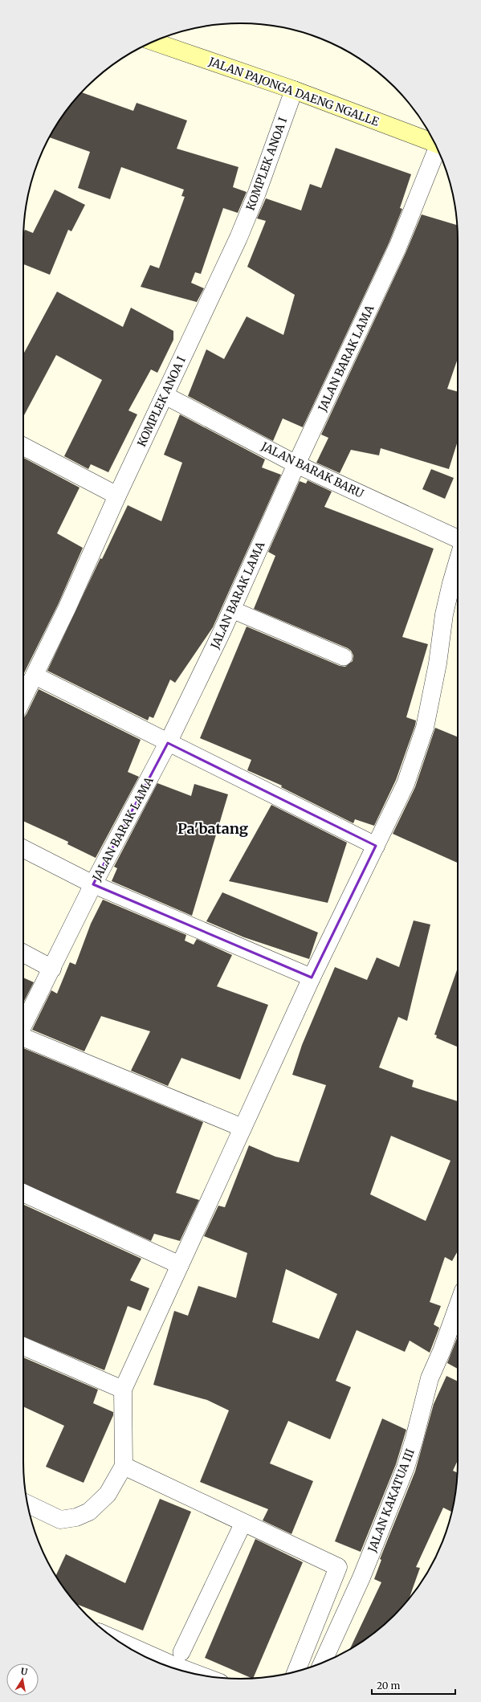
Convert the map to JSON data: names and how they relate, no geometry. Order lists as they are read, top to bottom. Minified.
{"streets":{"main road":["JALAN PAJONGA DAENG NGALLE"],"street":["KOMPLEK ANOA I","JALAN BARAK LAMA","JALAN BARAK BARU","JALAN KAKATUA III"]},"crossings":[["JALAN PAJONGA DAENG NGALLE","KOMPLEK ANOA I"],["KOMPLEK ANOA I","JALAN BARAK BARU"],["JALAN BARAK LAMA","JALAN BARAK BARU"]],"districts":["Pa'batang"],"scale_bar":"20 m","north":"top"}
